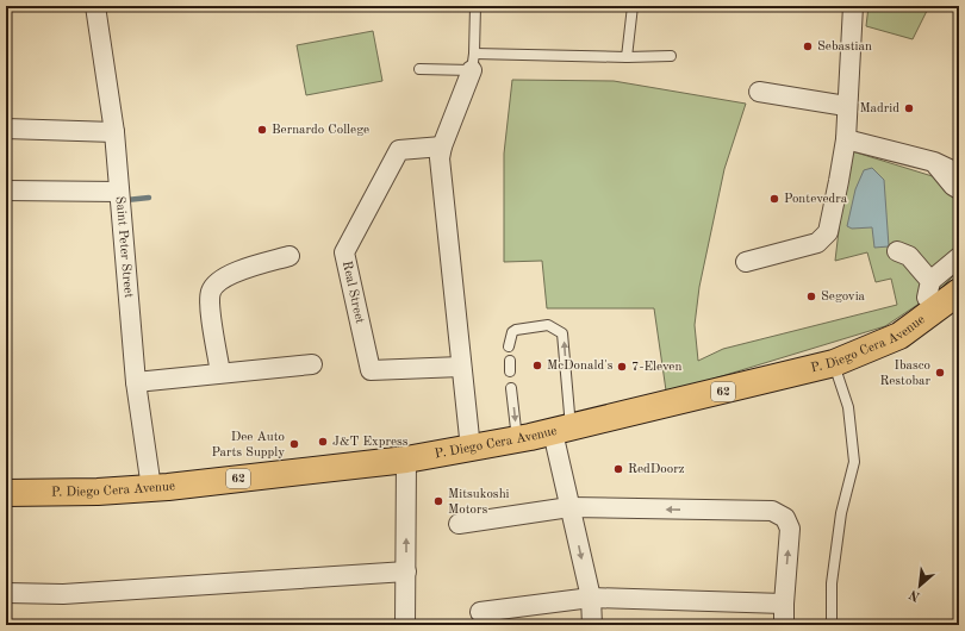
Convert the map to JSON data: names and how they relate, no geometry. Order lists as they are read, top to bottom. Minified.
{"streets":{"main road":["P. Diego Cera Avenue","62"],"street":["Saint Peter Street","Real Street"]},"crossings":[["Saint Peter Street","P. Diego Cera Avenue"]],"places":["Sebastian","Madrid","Bernardo College","Pontevedra","Segovia","McDonald's","7-Eleven","Ibasco Restobar","J&T Express","Dee Auto Parts Supply","RedDoorz","Mitsukoshi Motors"],"north":"bottom left"}
